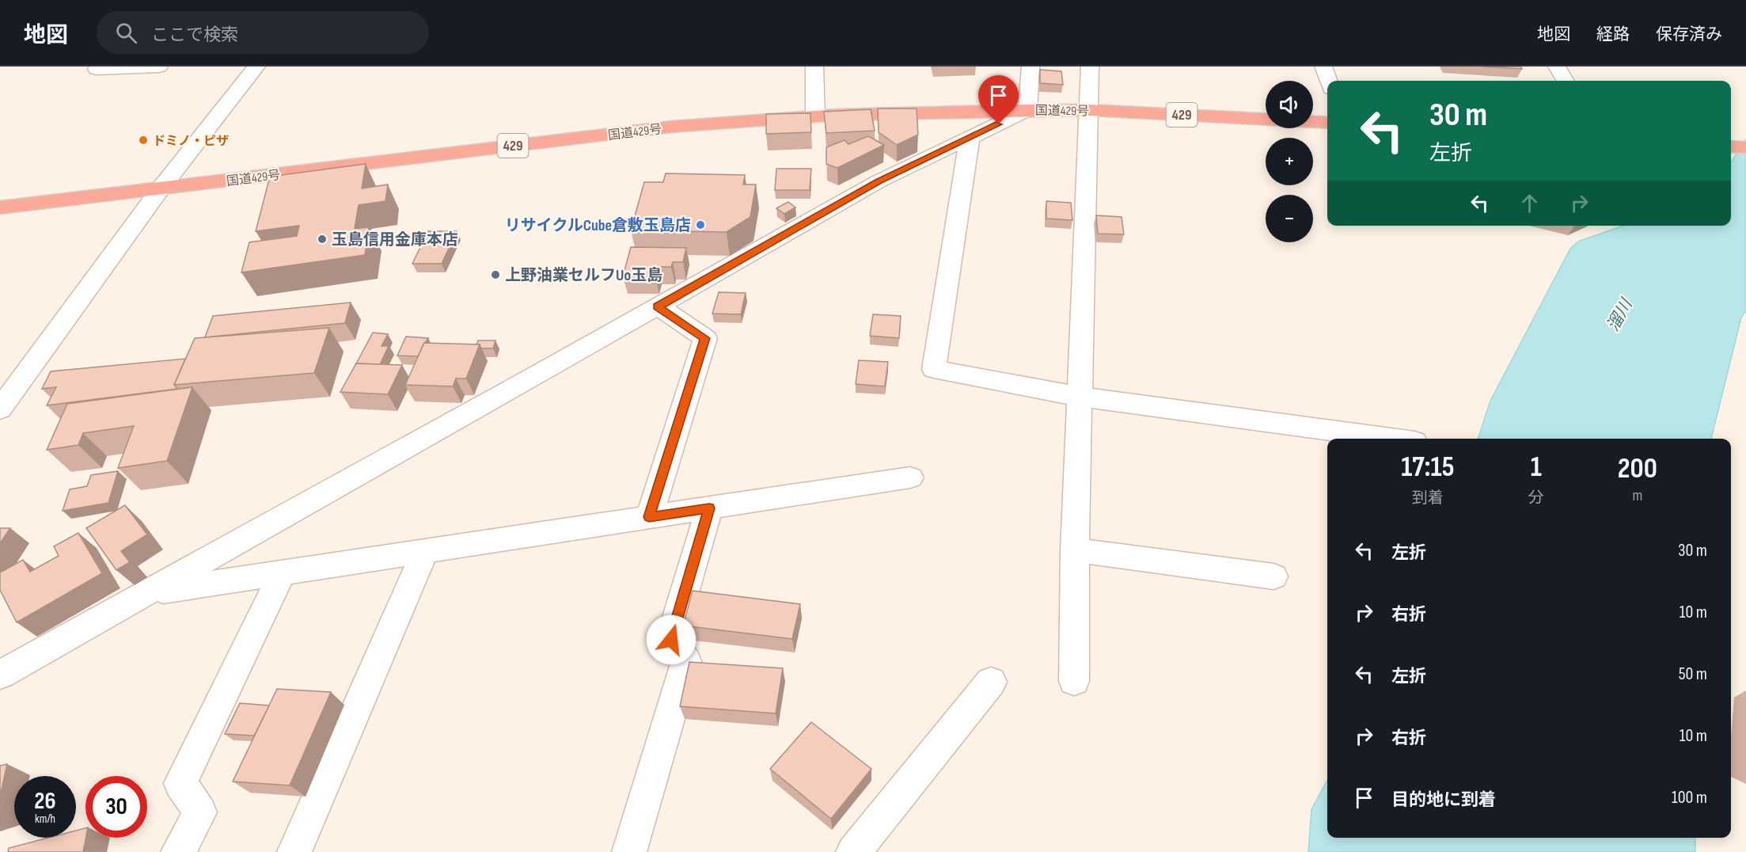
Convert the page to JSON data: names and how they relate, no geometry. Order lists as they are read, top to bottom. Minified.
{"streets":{"highway":["国道429号","429"]},"water":["溜川"],"places":["ドミノ・ピザ","リサイクルCube倉敷玉島店","玉島信用金庫本店","上野油業セルフUo玉島"],"page":{"header":"地図","search":"ここで検索","nav":["地図","経路","保存済み"],"map_buttons":["+","−"],"turn":["30 m","左折"],"eta":["17:15","到着","1","分","200","m"],"list":[{"name":"左折","value":"30 m"},{"name":"右折","value":"10 m"},{"name":"左折","value":"50 m"},{"name":"右折","value":"10 m"},{"name":"目的地に到着","value":"100 m"}],"speed":"26 km/h","limit":"30"}}
